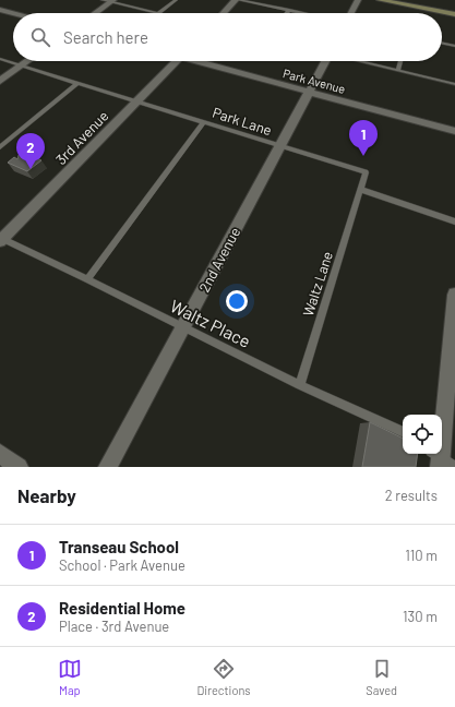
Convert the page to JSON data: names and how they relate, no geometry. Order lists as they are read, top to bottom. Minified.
{"streets":{"street":["Park Avenue","3rd Avenue","2nd Avenue"],"lane":["Park Lane","Waltz Lane","Waltz Place"]},"crossings":[["Park Avenue","2nd Avenue"],["Park Lane","3rd Avenue"],["Park Lane","2nd Avenue"],["Park Lane","Waltz Lane"],["3rd Avenue","Waltz Place"],["2nd Avenue","Waltz Place"],["Waltz Lane","Waltz Place"]],"page":{"search":"Search here","pins":["1","2"],"heading":["Nearby","2 results"],"list":[{"mark":"1","name":"Transeau School","note":"School · Park Avenue","value":"110 m"},{"mark":"2","name":"Residential Home","note":"Place · 3rd Avenue","value":"130 m"}],"nav":["Map","Directions","Saved"]}}
